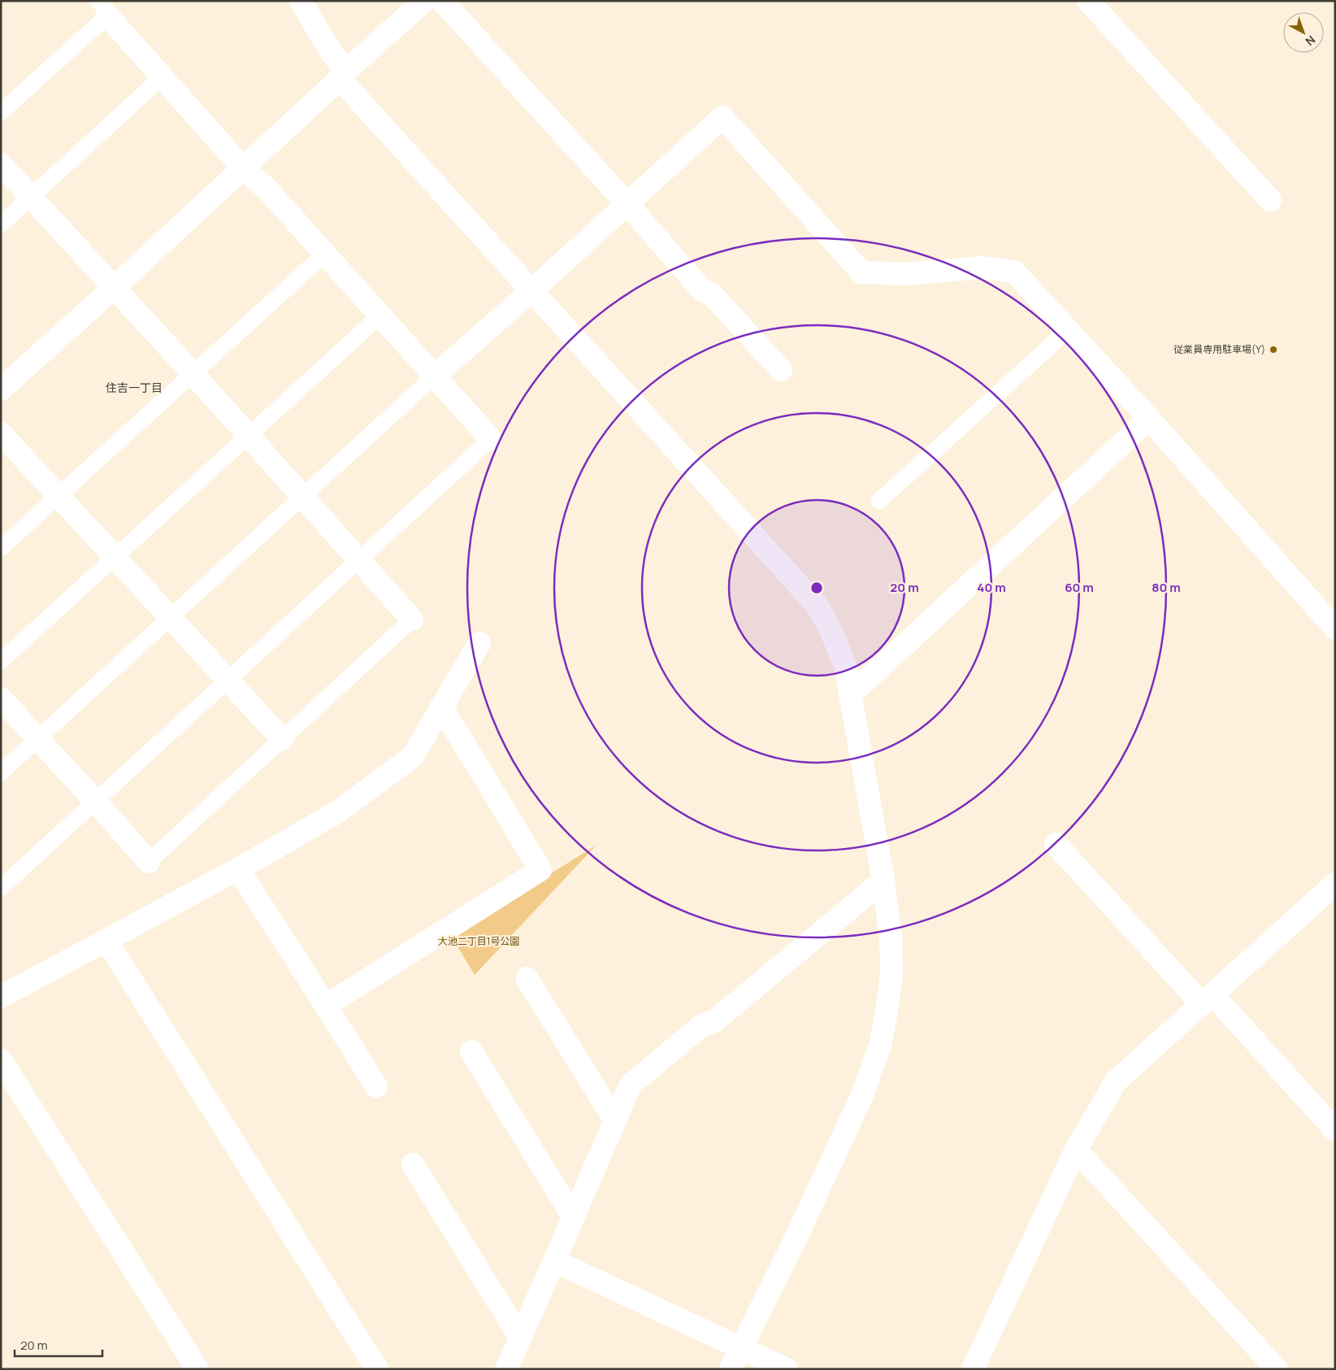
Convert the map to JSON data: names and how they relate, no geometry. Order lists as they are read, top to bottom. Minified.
{"districts":["住吉一丁目"],"parks":["大池二丁目1号公園"],"places":["従業員専用駐車場(Y)"],"scale_bar":"20 m","north":"bottom right","rings":["20 m","40 m","60 m","80 m"]}
